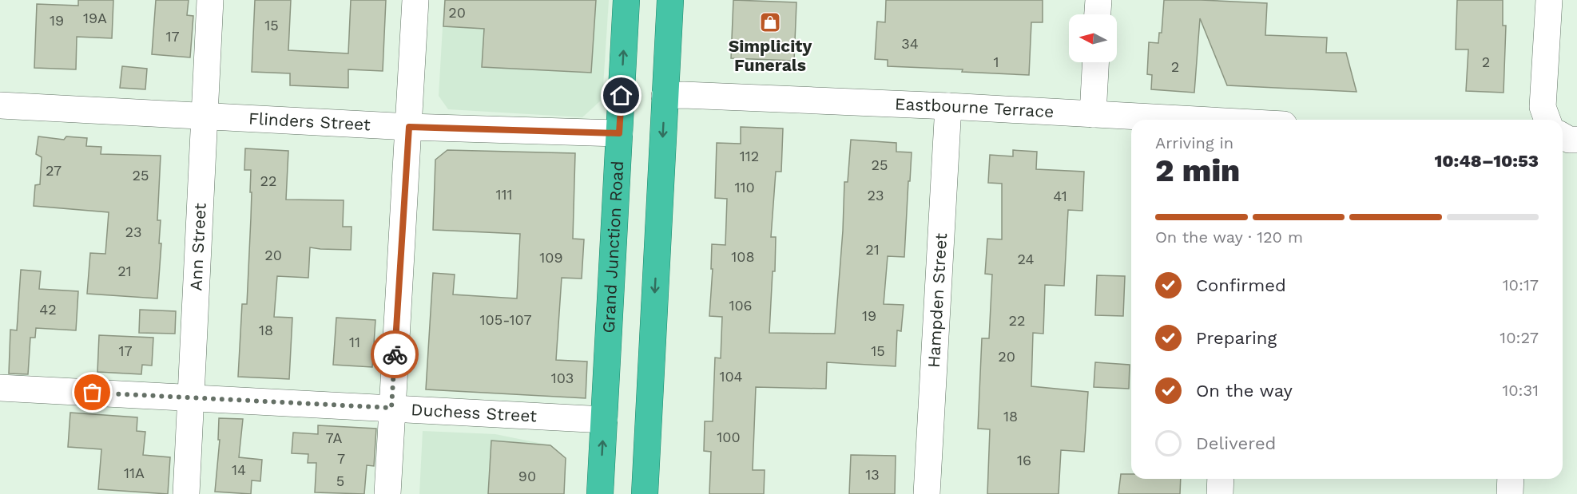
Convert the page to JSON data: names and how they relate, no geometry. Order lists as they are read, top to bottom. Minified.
{"streets":{"highway":["Grand Junction Road"],"street":["Eastbourne Terrace","Flinders Street","Ann Street","Hampden Street","Duchess Street"]},"crossings":[["Eastbourne Terrace","Hampden Street"],["Flinders Street","Grand Junction Road"],["Flinders Street","Ann Street"],["Grand Junction Road","Duchess Street"],["Ann Street","Duchess Street"]],"places":{"shop":["Simplicity Funerals"]},"house_numbers":["20","19A","19","15","17","34","1","2","2","112","25","27","25","22","110","111","23","41","23","21","20","108","109","24","21","106","42","19","105-107","22","18","11","17","15","20","104","103","18","100","7A","7","16","14","11A","13","90","5"],"north":"left","page":{"heading":["2 min","Arriving in","10:48–10:53"],"bar":"On the way · 120 m","list":[["Confirmed","10:17"],["Preparing","10:27"],["On the way","10:31"],"Delivered"]}}
